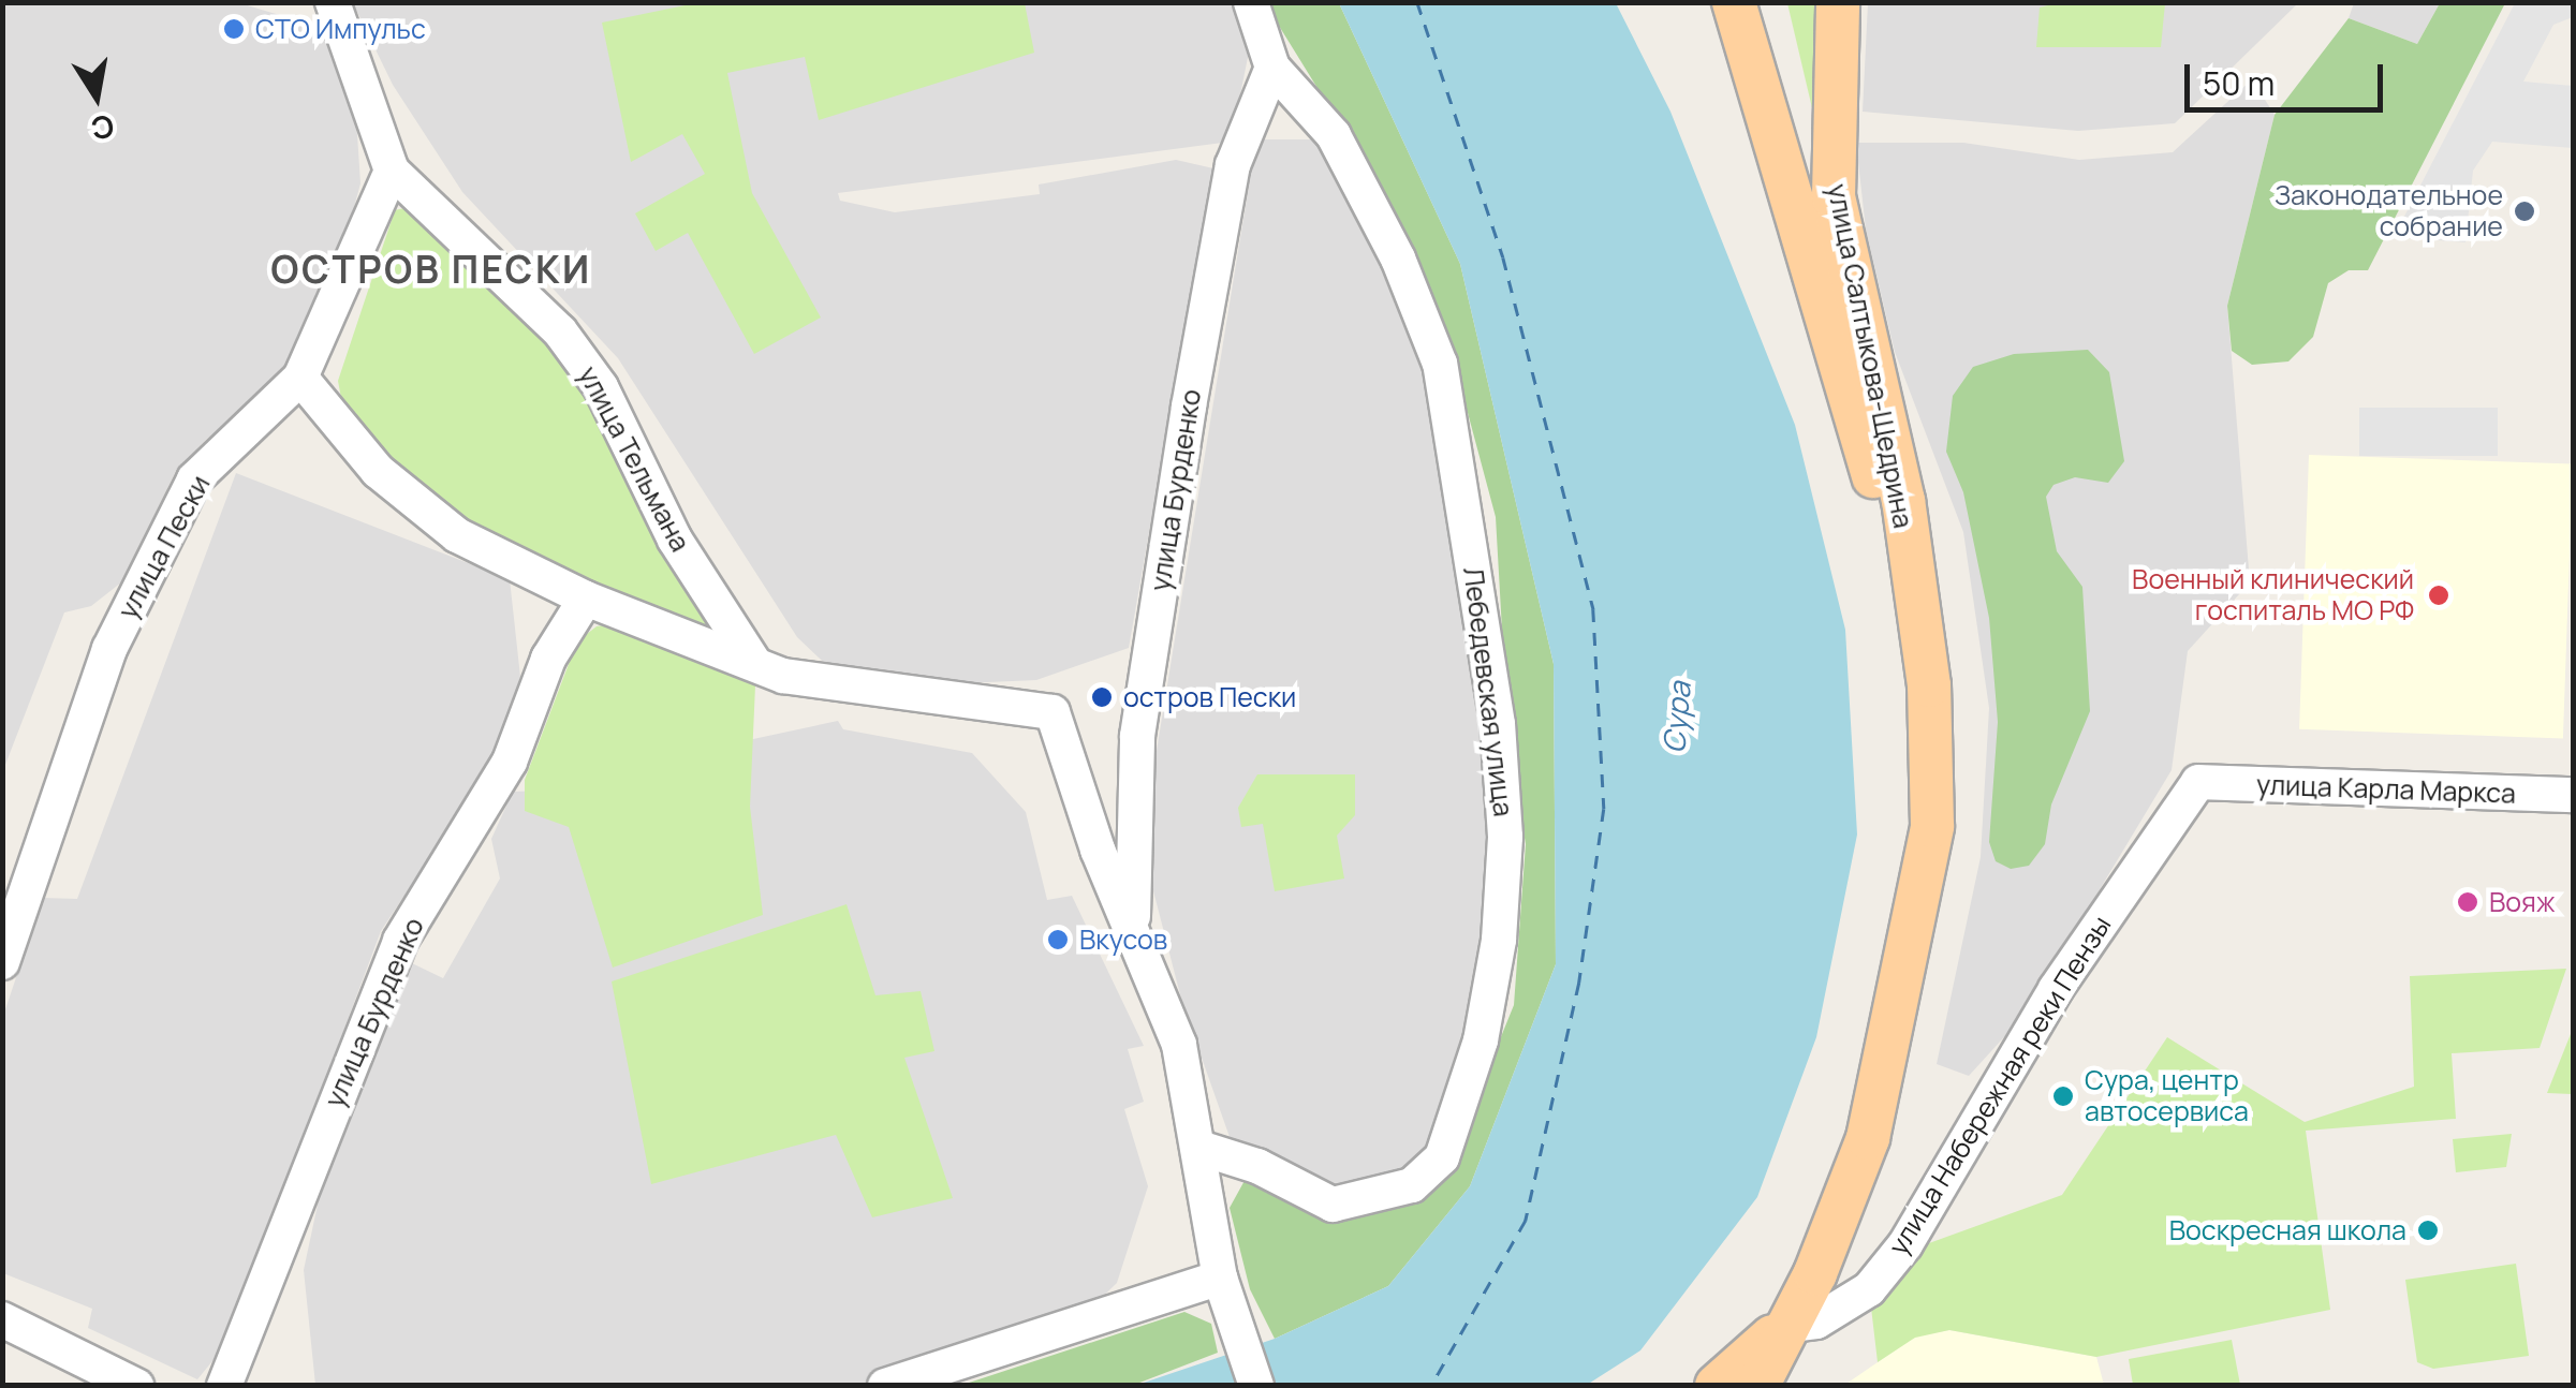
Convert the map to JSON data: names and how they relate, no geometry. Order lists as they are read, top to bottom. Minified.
{"streets":{"main road":["улица Салтыкова-Щедрина","улица Набережная реки Пензы"],"street":["улица Тельмана","улица Бурденко","улица Пески","Лебедевская улица","улица Карла Маркса"]},"crossings":[["улица Салтыкова-Щедрина","улица Набережная реки Пензы"],["улица Тельмана","улица Бурденко"],["улица Тельмана","улица Пески"],["улица Бурденко","улица Пески"],["улица Бурденко","Лебедевская улица"],["улица Карла Маркса","улица Набережная реки Пензы"]],"districts":["ОСТРОВ ПЕСКИ"],"water":["Сура"],"places":["СТО Импульс","Законодательное собрание","Военный клинический госпиталь МО РФ","остров Пески","Вояж","Вкусов","Сура, центр автосервиса","Воскресная школа"],"scale_bar":"50 m","north":"bottom"}
